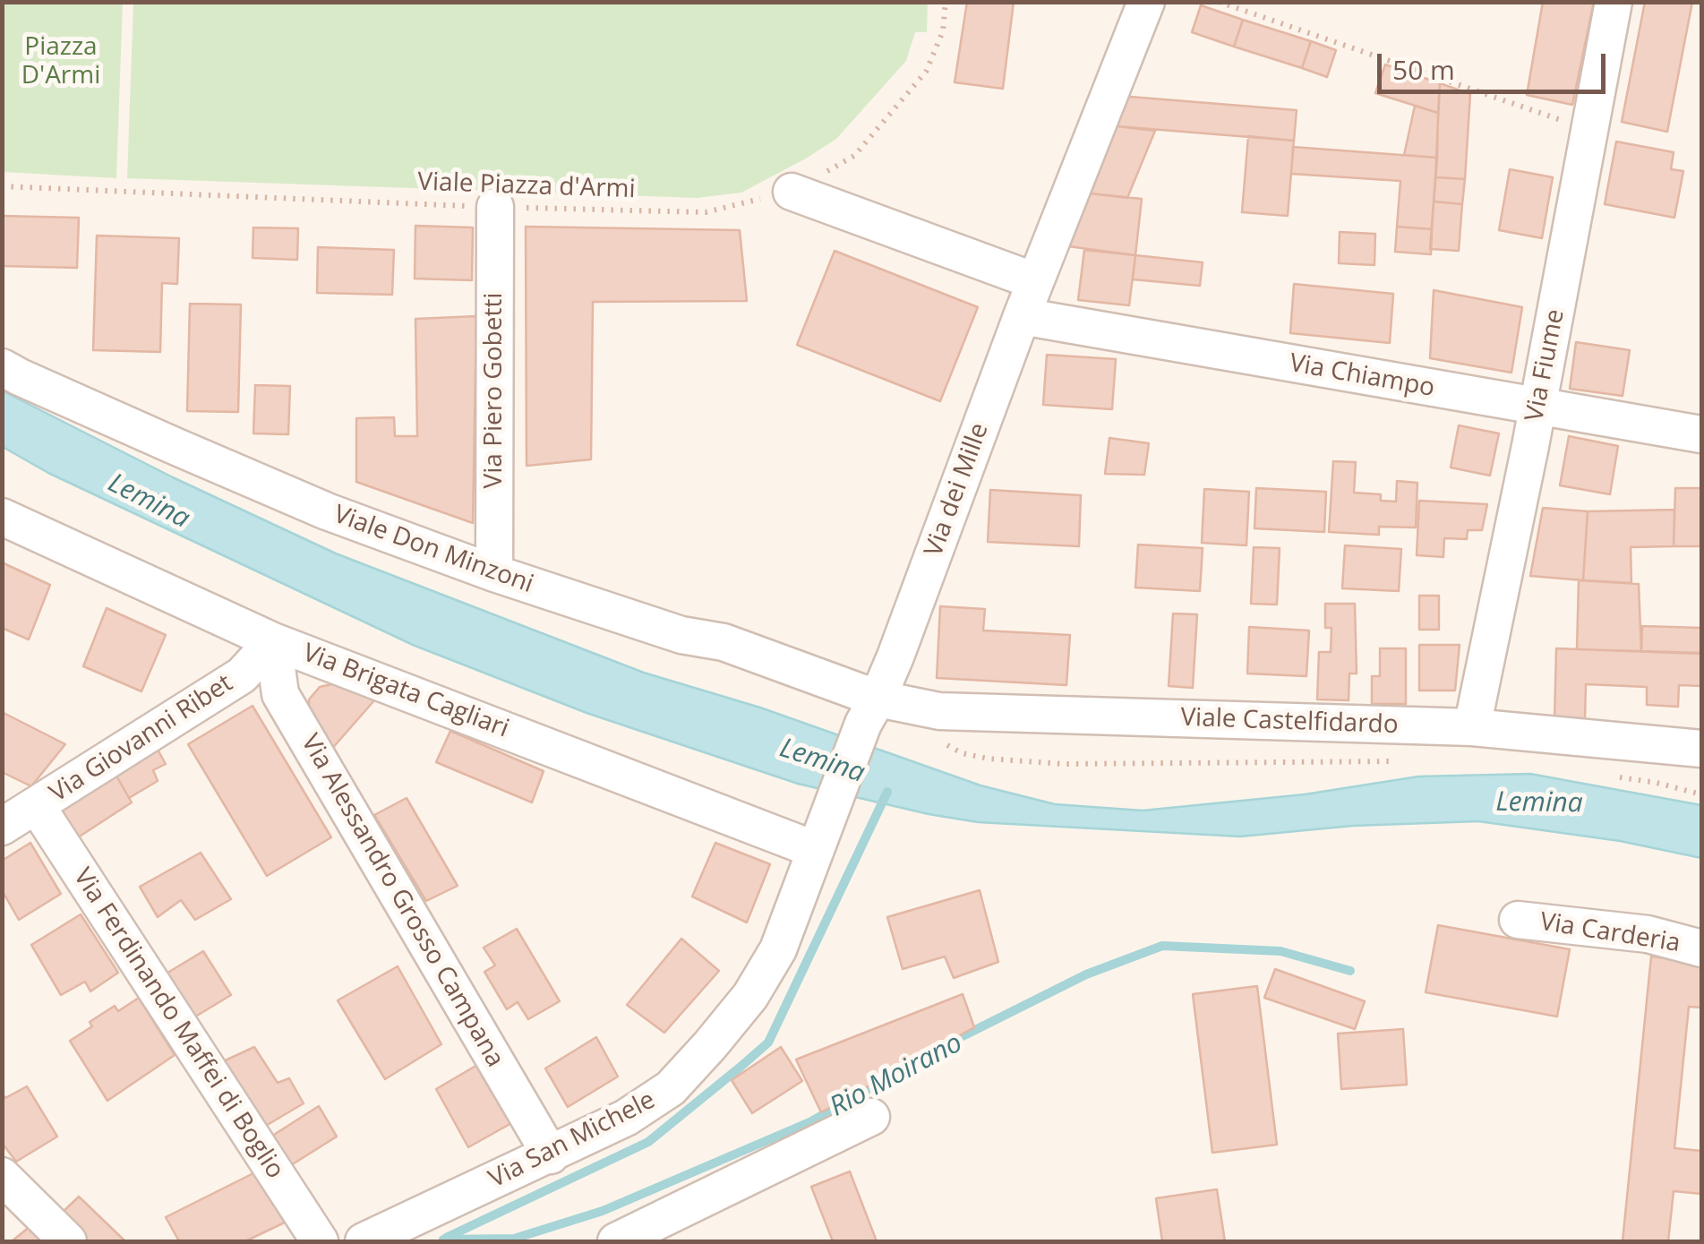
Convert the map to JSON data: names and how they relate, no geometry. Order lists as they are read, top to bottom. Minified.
{"streets":{"street":["Via Fiume","Via Chiampo","Via Piero Gobetti","Via dei Mille","Viale Don Minzoni","Via Brigata Cagliari","Viale Castelfidardo","Via Giovanni Ribet","Via Alessandro Grosso Campana","Via Carderia","Via Ferdinando Maffei di Boglio","Via San Michele"],"path":["Viale Piazza d'Armi"]},"crossings":[["Viale Piazza d'Armi","Via Piero Gobetti"],["Via Fiume","Via Chiampo"],["Via Fiume","Viale Castelfidardo"],["Via Chiampo","Via dei Mille"],["Via Piero Gobetti","Viale Don Minzoni"],["Via dei Mille","Viale Don Minzoni"],["Via dei Mille","Via Brigata Cagliari"],["Via dei Mille","Viale Castelfidardo"],["Via dei Mille","Via San Michele"],["Viale Don Minzoni","Viale Castelfidardo"],["Via Brigata Cagliari","Via Giovanni Ribet"],["Via Brigata Cagliari","Via Alessandro Grosso Campana"],["Via Brigata Cagliari","Via San Michele"],["Via Giovanni Ribet","Via Alessandro Grosso Campana"],["Via Giovanni Ribet","Via Ferdinando Maffei di Boglio"],["Via Alessandro Grosso Campana","Via San Michele"]],"water":["Lemina","Rio Moirano"],"parks":["Piazza D'Armi"],"scale_bar":"50 m"}
